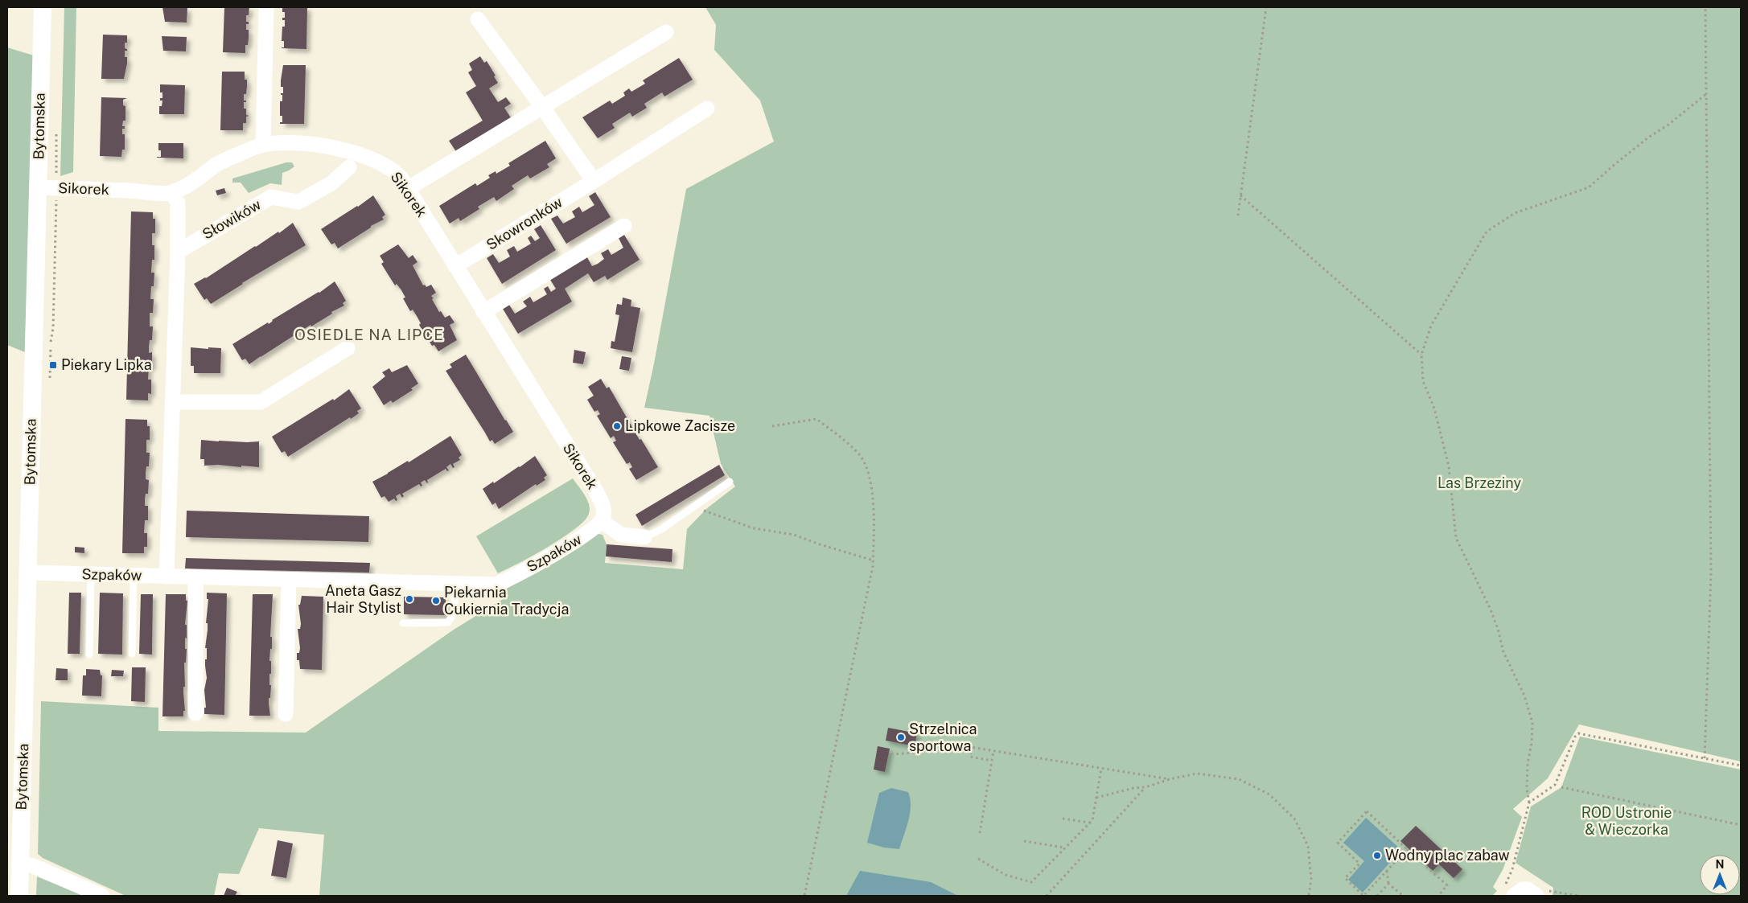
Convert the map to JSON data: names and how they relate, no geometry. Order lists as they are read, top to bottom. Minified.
{"streets":{"street":["Bytomska","Sikorek","Słowików","Skowronków","Szpaków"]},"crossings":[["Bytomska","Sikorek"],["Bytomska","Szpaków"],["Sikorek","Skowronków"],["Sikorek","Szpaków"]],"districts":["OSIEDLE NA LIPCE"],"parks":["Las Brzeziny","ROD Ustronie & Wieczorka"],"places":{"transit":["Piekary Lipka"],"other":["Lipkowe Zacisze","Aneta Gasz Hair Stylist","Piekarnia Cukiernia Tradycja","Strzelnica sportowa","Wodny plac zabaw"]},"north":"top"}
